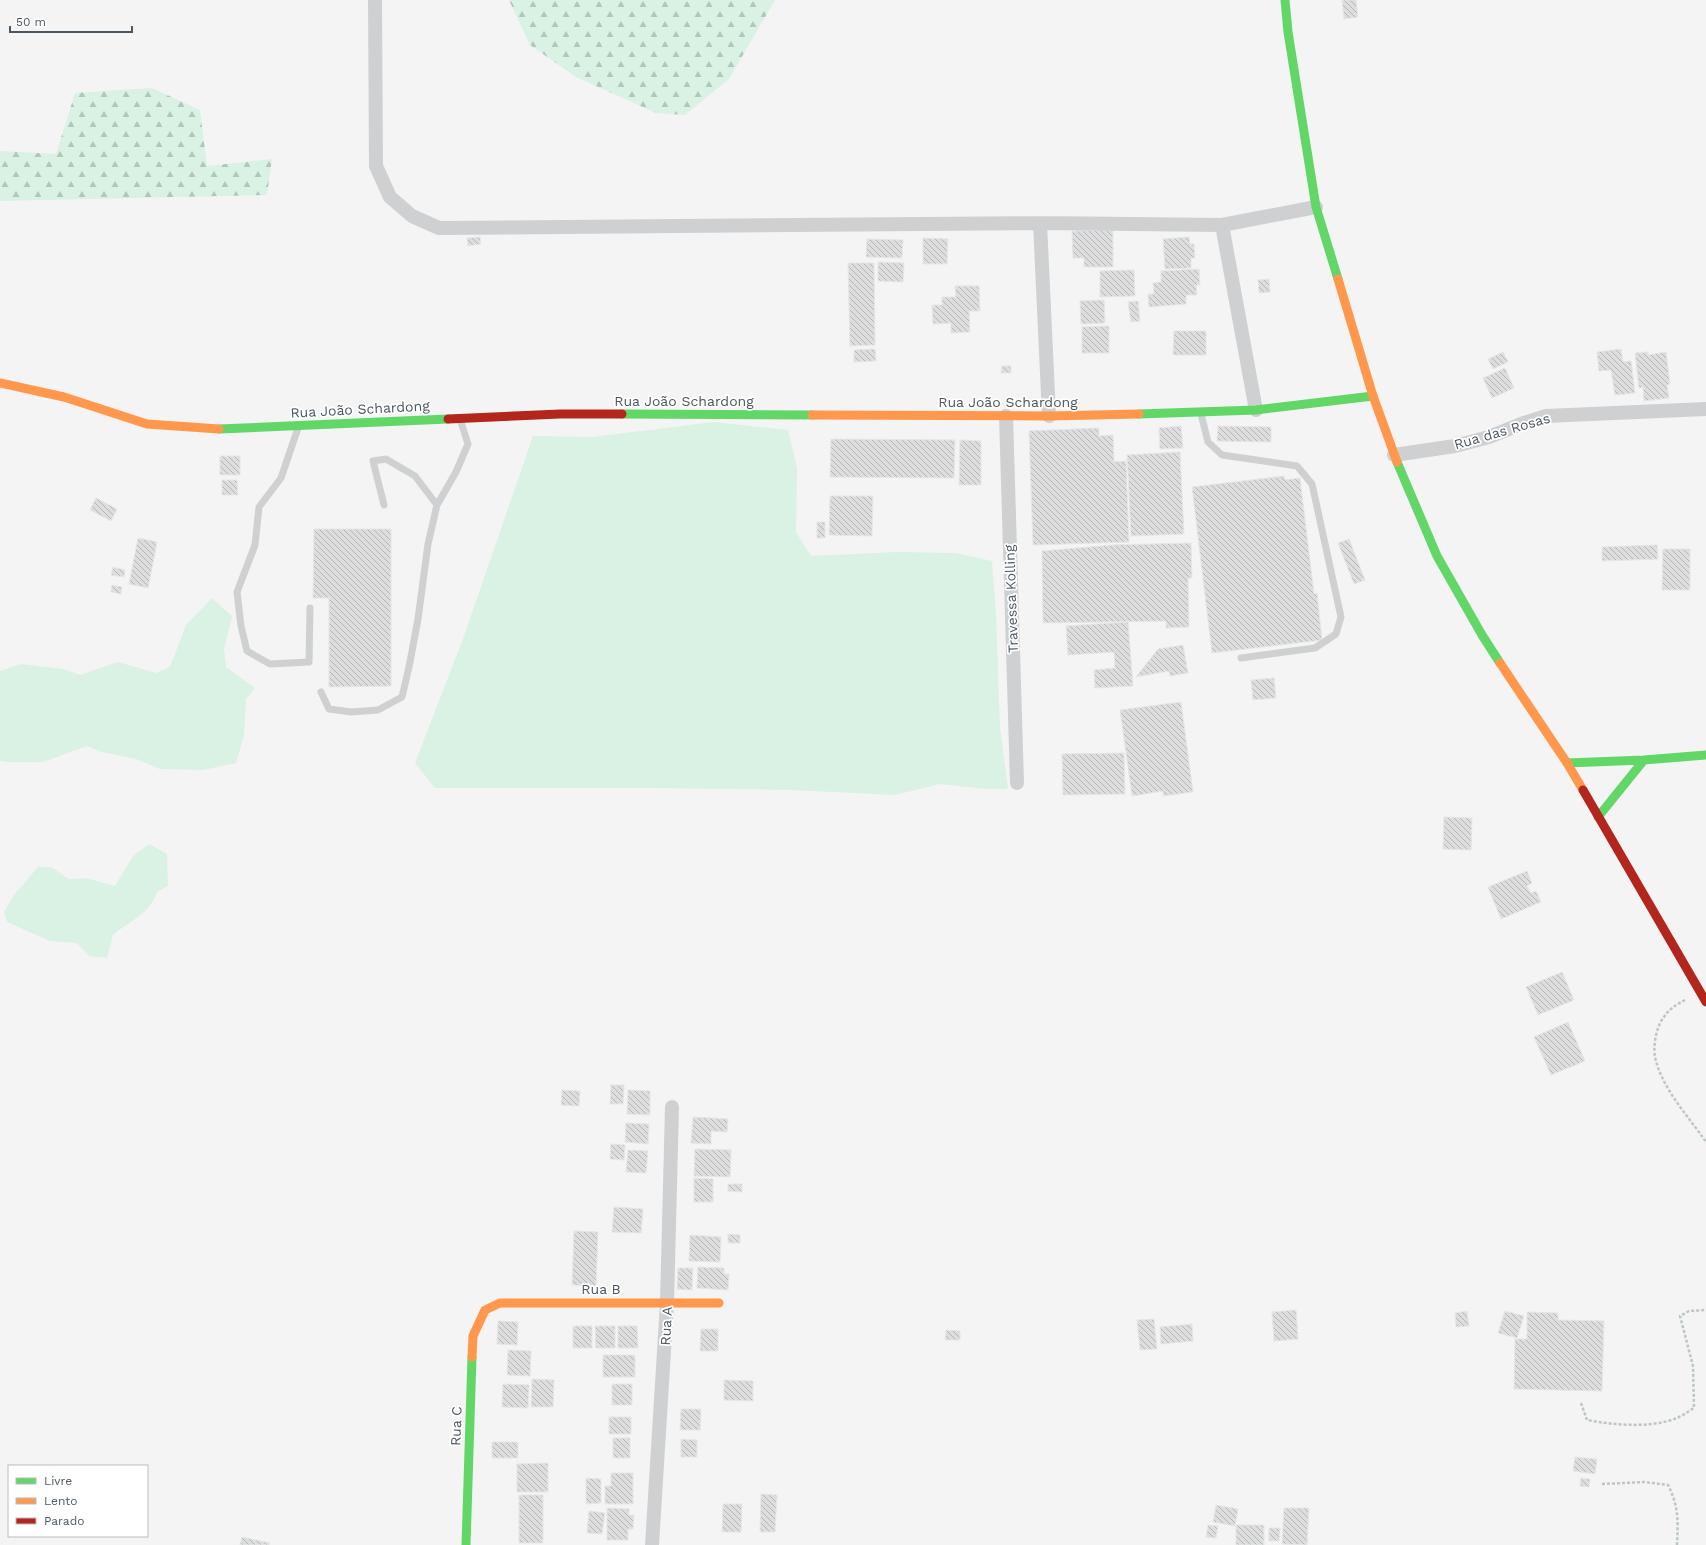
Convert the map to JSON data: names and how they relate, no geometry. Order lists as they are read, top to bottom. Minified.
{"streets":{"street":["Rua João Schardong","Rua das Rosas","Travessa Kolling","Rua B","Rua A","Rua C"]},"crossings":[["Rua João Schardong","Travessa Kolling"],["Rua B","Rua A"],["Rua B","Rua C"]],"legend":["Livre","Lento","Parado"],"scale_bar":"50 m"}
